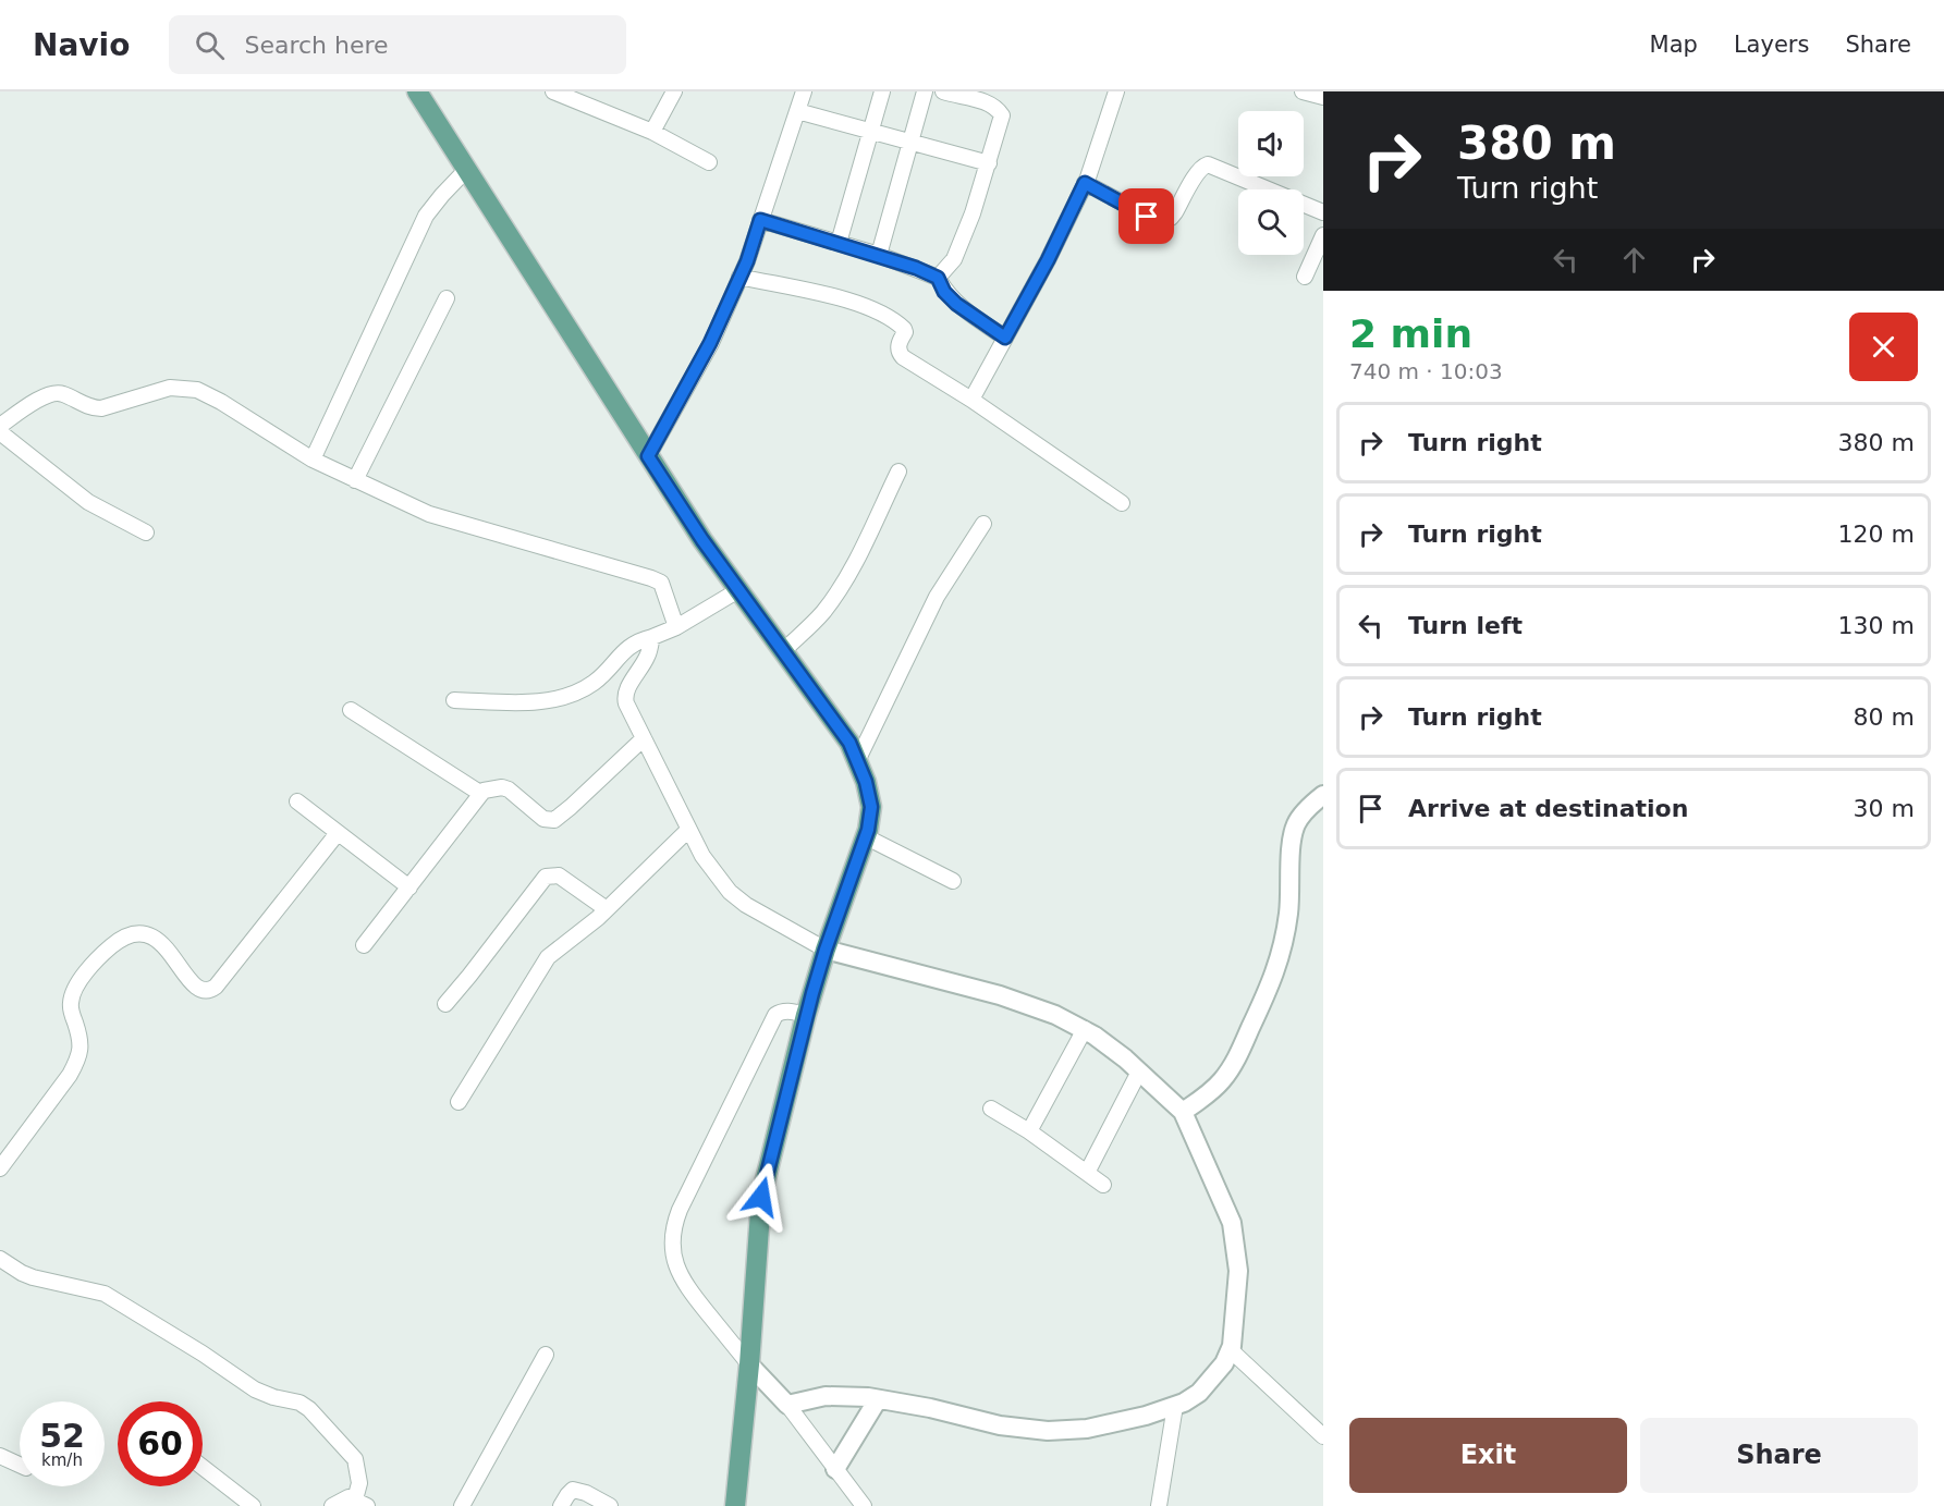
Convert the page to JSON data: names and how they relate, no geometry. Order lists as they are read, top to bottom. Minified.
{"page":{"header":"Navio","search":"Search here","nav":["Map","Layers","Share"],"turn":["380 m","Turn right"],"heading":["2 min","740 m · 10:03"],"list":[{"name":"Turn right","value":"380 m"},{"name":"Turn right","value":"120 m"},{"name":"Turn left","value":"130 m"},{"name":"Turn right","value":"80 m"},{"name":"Arrive at destination","value":"30 m"}],"speed":"52 km/h","limit":"60","buttons":["Exit","Share"]}}
